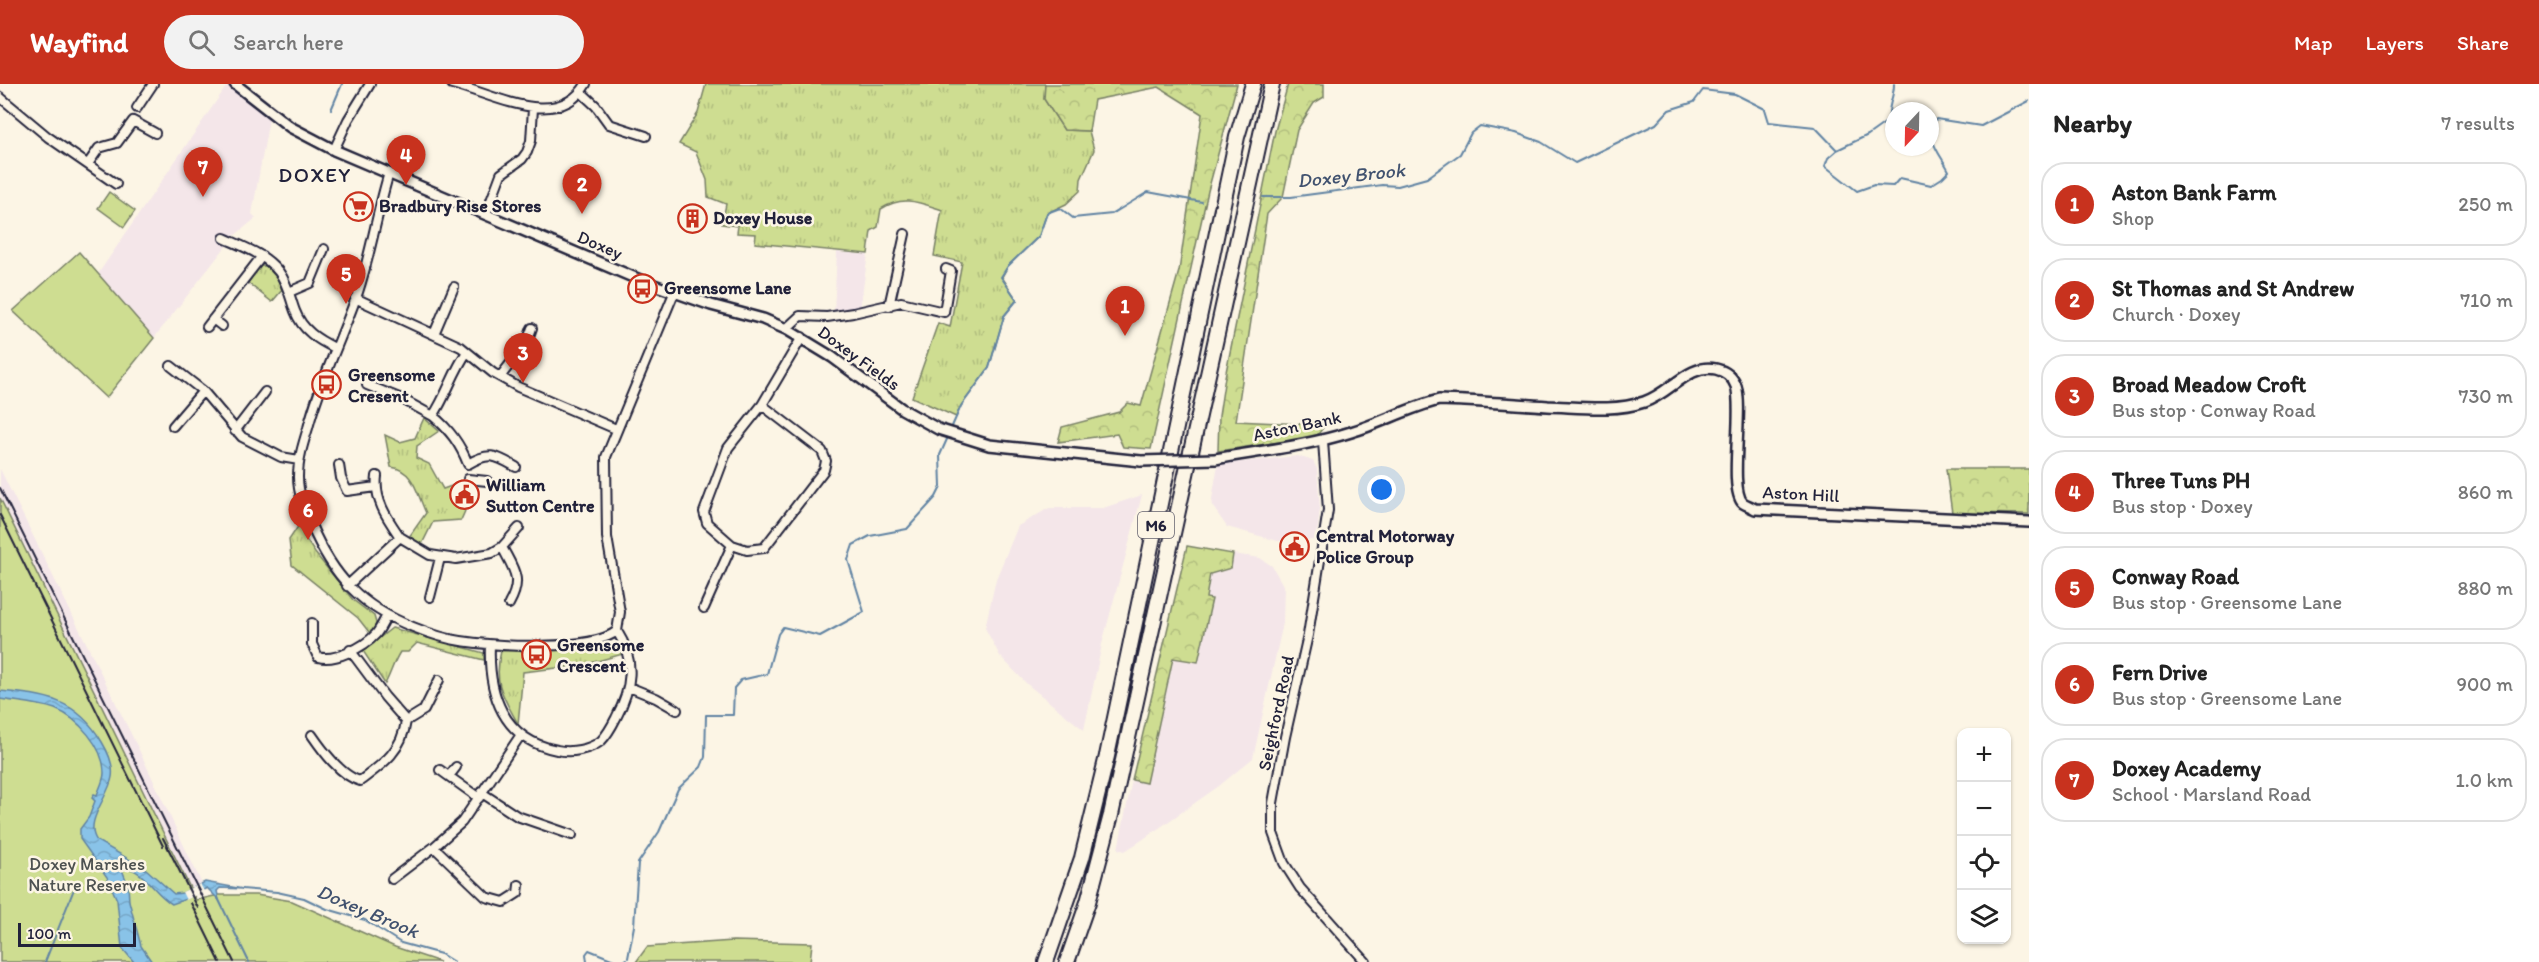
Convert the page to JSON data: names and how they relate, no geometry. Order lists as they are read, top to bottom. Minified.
{"streets":{"highway":["M6"],"street":["Doxey","Doxey Fields","Aston Bank","Aston Hill","Seighford Road"]},"crossings":[["Doxey","Doxey Fields"],["Doxey Fields","Aston Bank"],["Aston Bank","Aston Hill"],["Aston Bank","Seighford Road"]],"districts":["DOXEY"],"water":["Doxey Brook"],"parks":["Doxey Marshes Nature Reserve"],"places":{"supermarket":["Bradbury Rise Stores"],"building":["Doxey House"],"bus stop":["Greensome Lane","Greensome Cresent","Greensome Crescent"],"public building":["William Sutton Centre","Central Motorway Police Group"]},"scale_bar":"100 m","north":"bottom","page":{"header":"Wayfind","search":"Search here","nav":["Map","Layers","Share"],"heading":["Nearby","7 results"],"pins":["4","7","2","5","1","3","6"],"list":[{"mark":"1","name":"Aston Bank Farm","note":"Shop","value":"250 m"},{"mark":"2","name":"St Thomas and St Andrew","note":"Church · Doxey","value":"710 m"},{"mark":"3","name":"Broad Meadow Croft","note":"Bus stop · Conway Road","value":"730 m"},{"mark":"4","name":"Three Tuns PH","note":"Bus stop · Doxey","value":"860 m"},{"mark":"5","name":"Conway Road","note":"Bus stop · Greensome Lane","value":"880 m"},{"mark":"6","name":"Fern Drive","note":"Bus stop · Greensome Lane","value":"900 m"},{"mark":"7","name":"Doxey Academy","note":"School · Marsland Road","value":"1.0 km"}],"map_buttons":["+","−"],"scale":"100 m"}}
